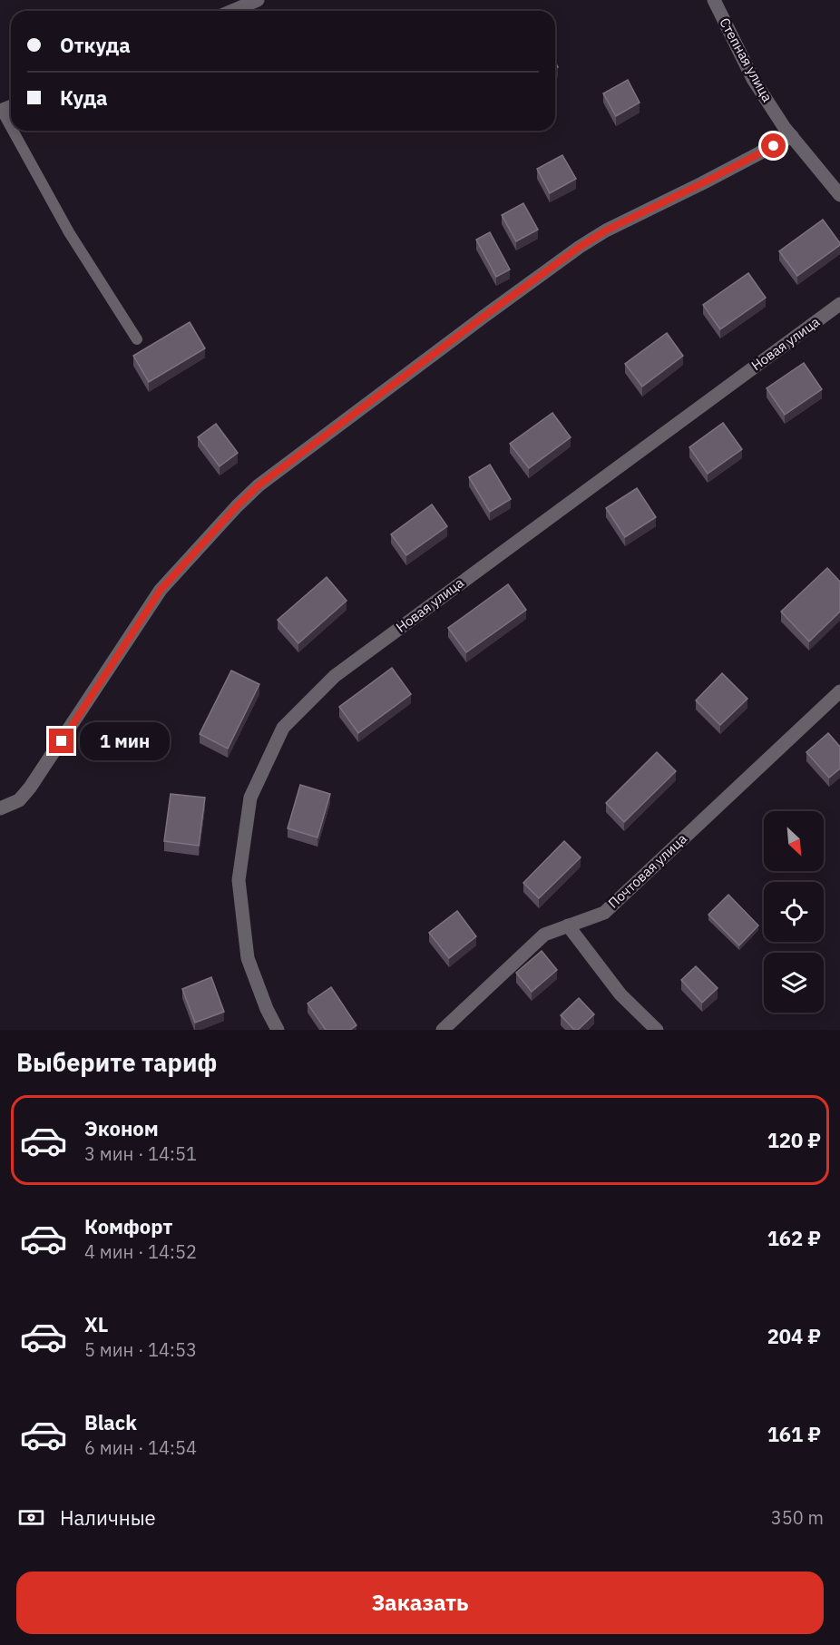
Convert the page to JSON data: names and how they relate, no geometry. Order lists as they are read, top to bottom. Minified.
{"streets":{"street":["Степная улица","Новая улица","Почтовая улица"]},"north":"bottom right","page":{"banner":["Откуда","Куда"],"bubble":"1 мин","heading":"Выберите тариф","list":[{"name":"Эконом","note":"3 мин · 14:51","value":"120 ₽"},{"name":"Комфорт","note":"4 мин · 14:52","value":"162 ₽"},{"name":"XL","note":"5 мин · 14:53","value":"204 ₽"},{"name":"Black","note":"6 мин · 14:54","value":"161 ₽"}],"pay":["Наличные","350 m"],"buttons":"Заказать"}}
